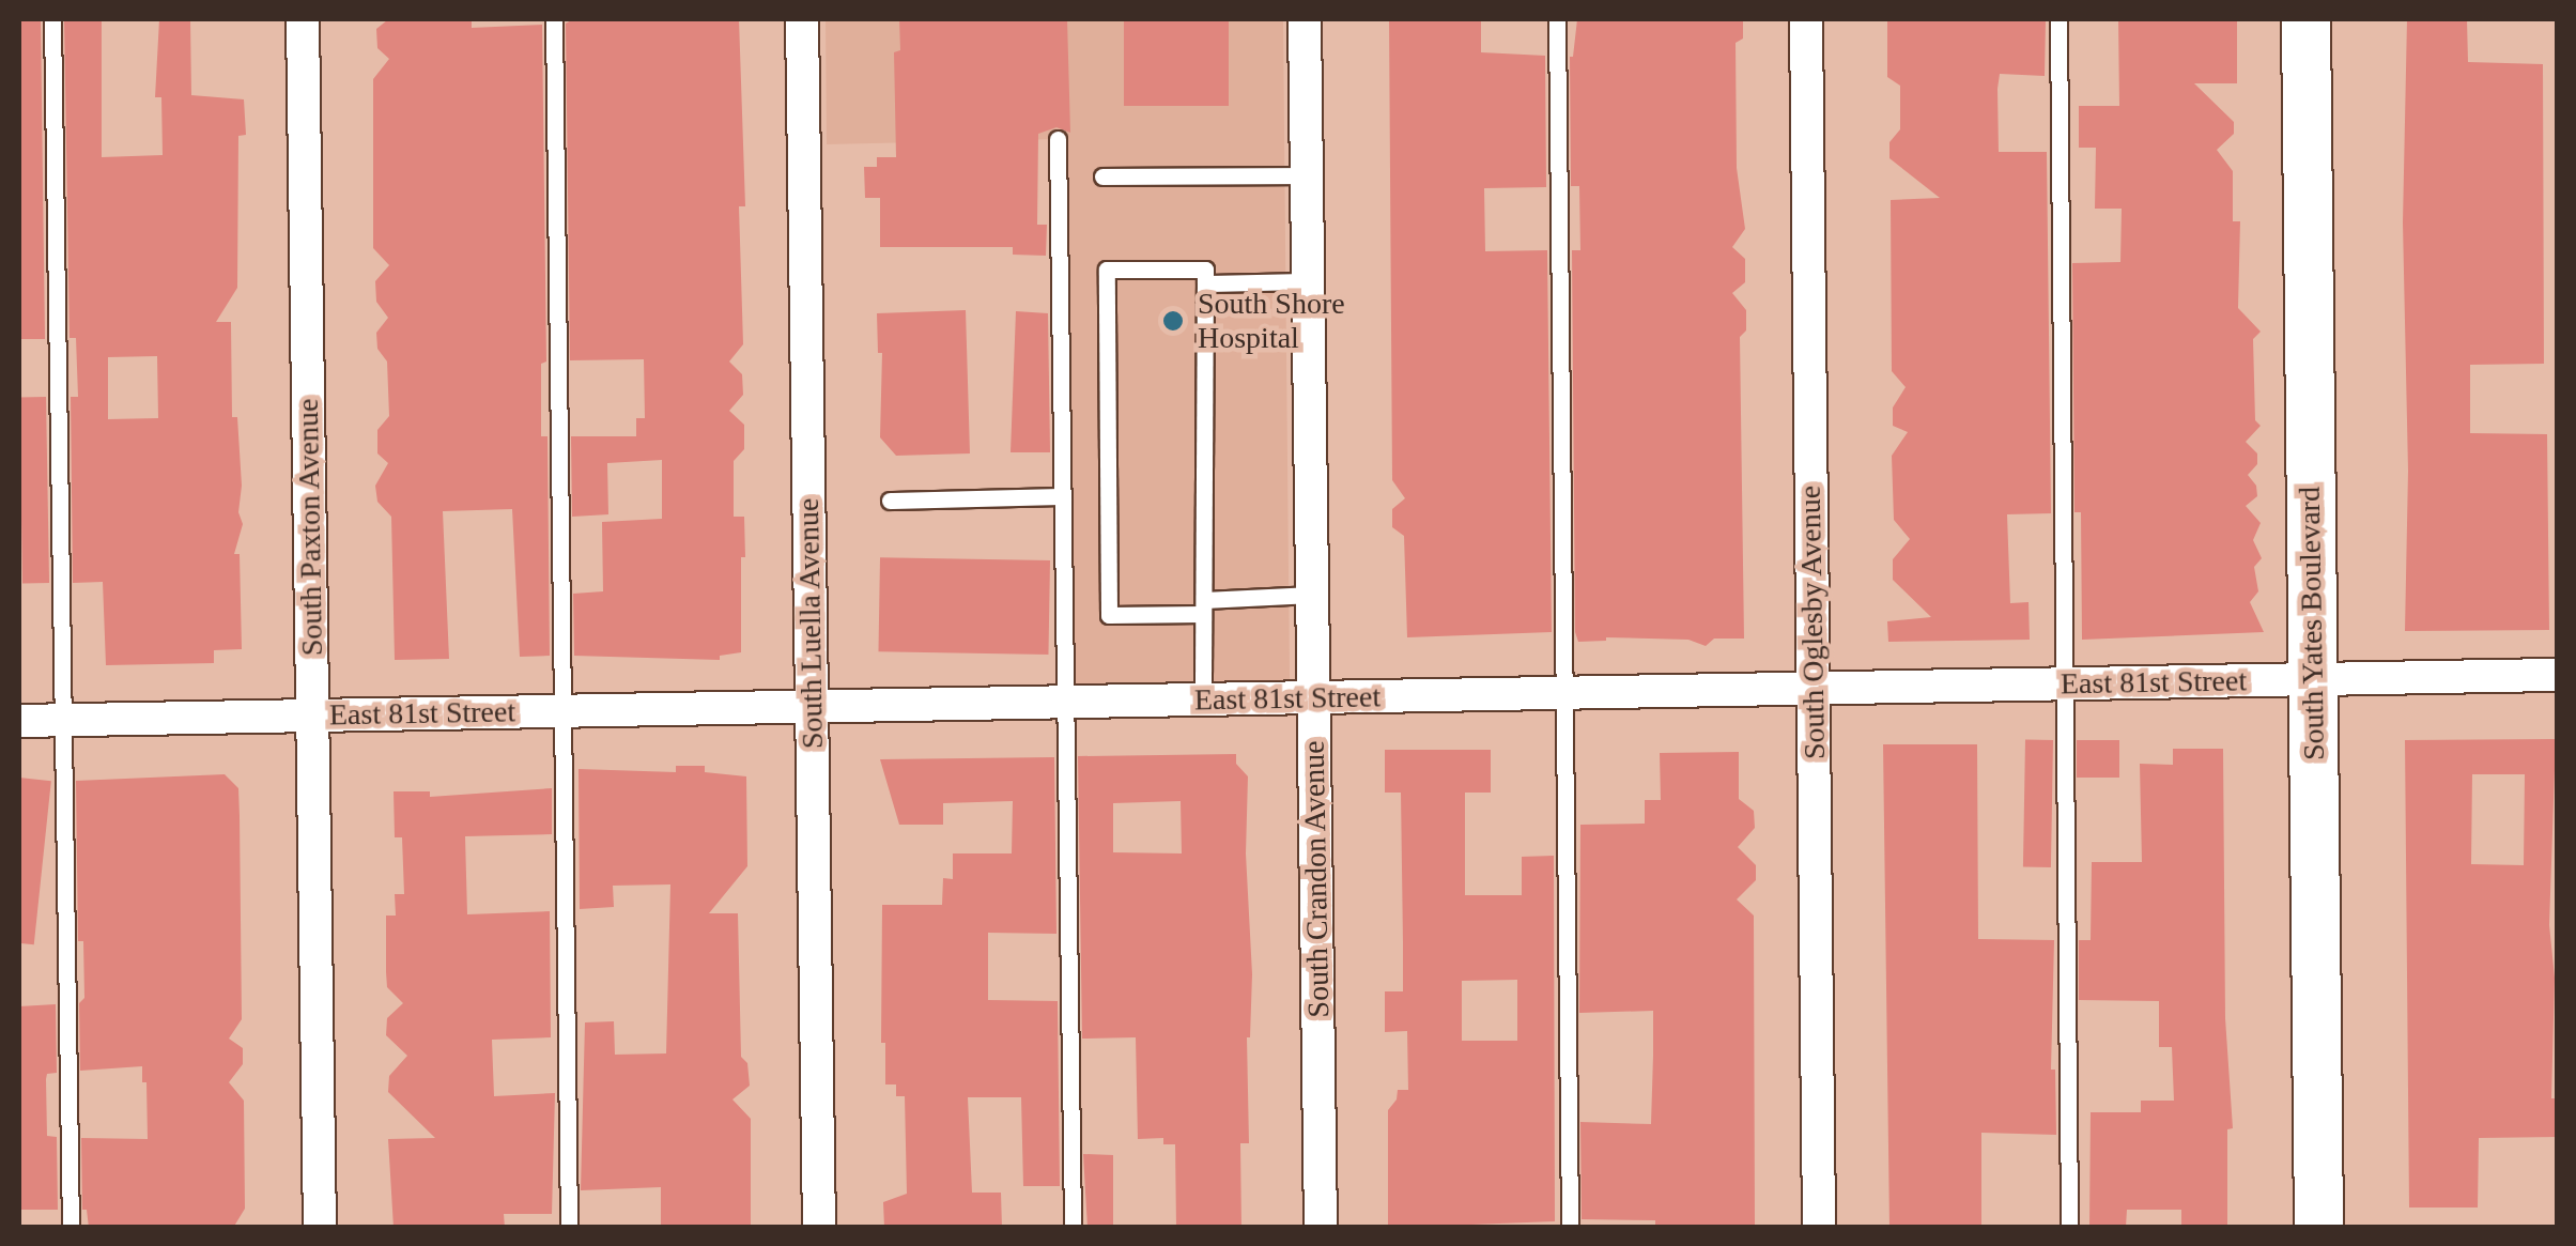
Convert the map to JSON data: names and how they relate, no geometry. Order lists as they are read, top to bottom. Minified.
{"streets":{"street":["South Paxton Avenue","South Oglesby Avenue","South Luella Avenue","South Yates Boulevard","East 81st Street","South Crandon Avenue"]},"crossings":[["South Paxton Avenue","East 81st Street"],["South Oglesby Avenue","East 81st Street"],["South Luella Avenue","East 81st Street"],["South Yates Boulevard","East 81st Street"],["East 81st Street","South Crandon Avenue"]],"places":["South Shore Hospital"]}
